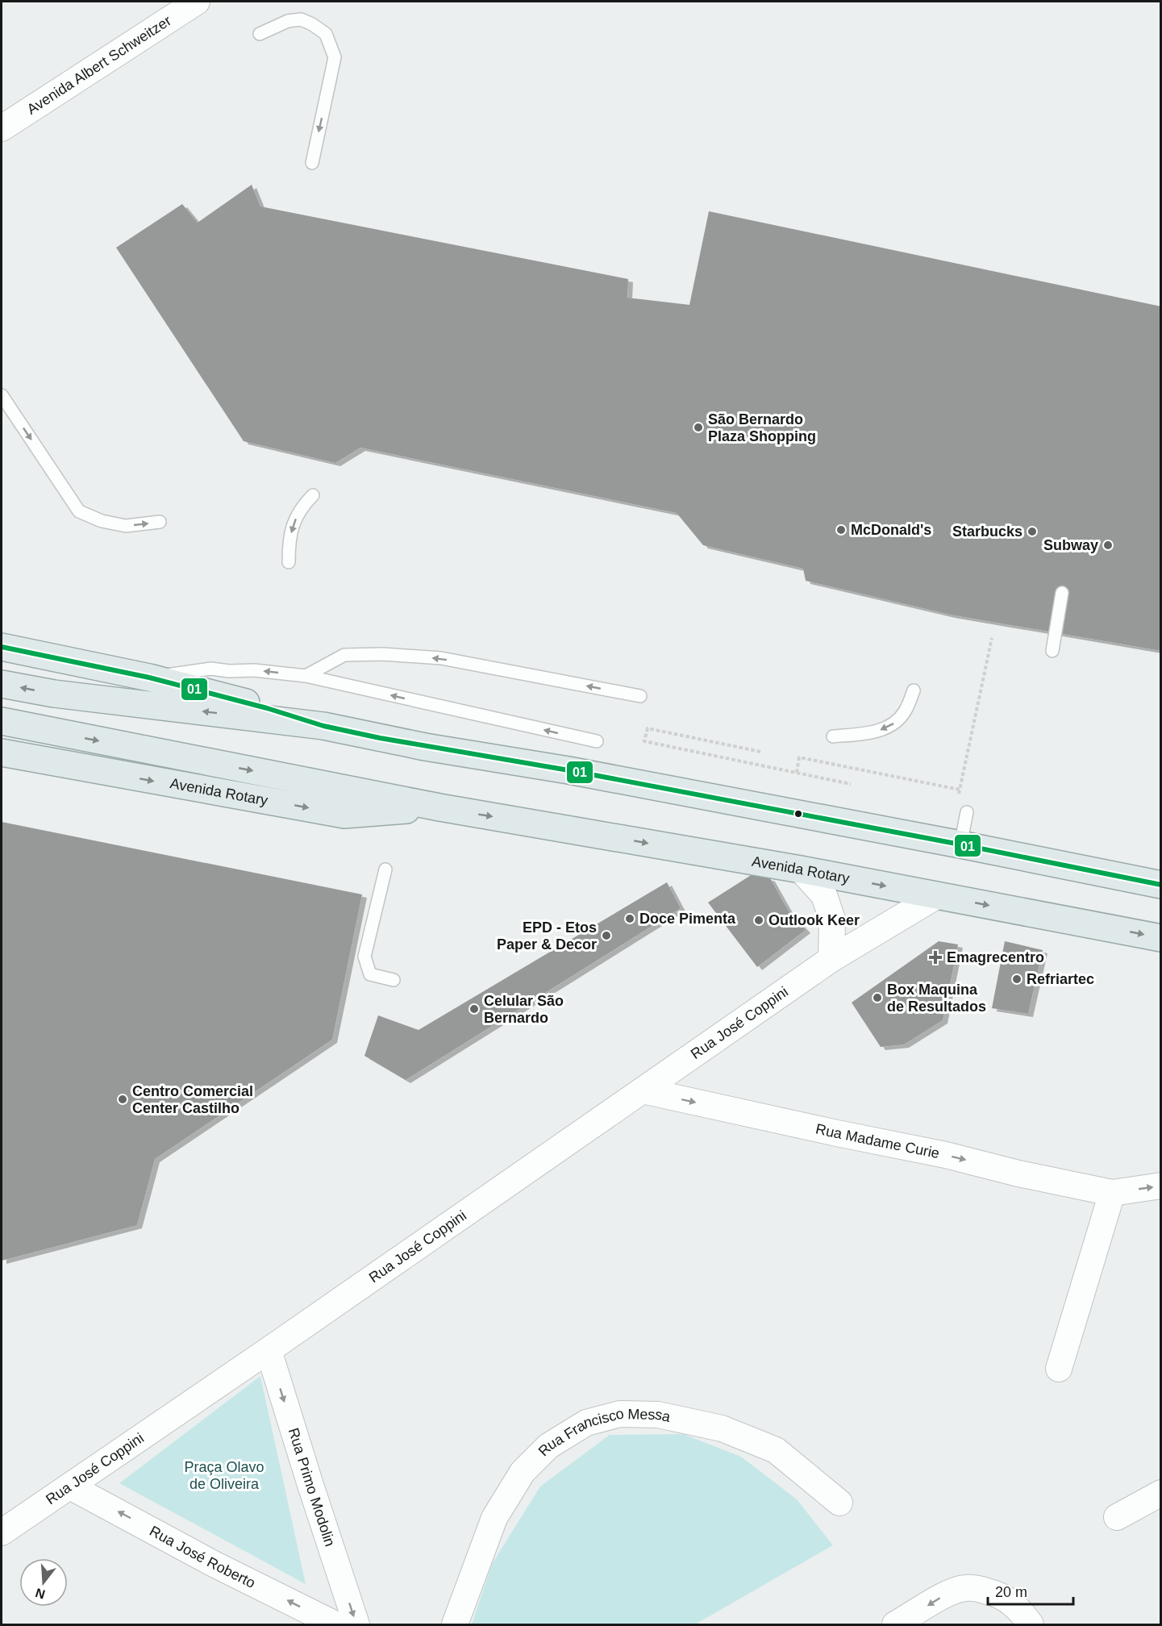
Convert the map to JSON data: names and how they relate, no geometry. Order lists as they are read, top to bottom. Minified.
{"streets":{"main road":["Avenida Rotary"],"street":["Avenida Albert Schweitzer","Rua José Coppini","Rua Madame Curie","Rua Francisco Messa","Rua Primo Modolin","Rua José Roberto"]},"crossings":[["Avenida Rotary","Rua José Coppini"],["Rua José Coppini","Rua Madame Curie"],["Rua José Coppini","Rua Primo Modolin"],["Rua José Coppini","Rua José Roberto"]],"one_way":["Rua Madame Curie","Rua Primo Modolin","Rua José Roberto"],"parks":["Praça Olavo de Oliveira"],"places":{"other":["São Bernardo Plaza Shopping","McDonald's","Starbucks","Subway","Doce Pimenta","Outlook Keer","EPD - Etos Paper & Decor","Refriartec","Box Maquina de Resultados","Celular São Bernardo","Centro Comercial Center Castilho"],"health":["Emagrecentro"]},"lines":["transit line 01"],"scale_bar":"20 m","north":"bottom"}
